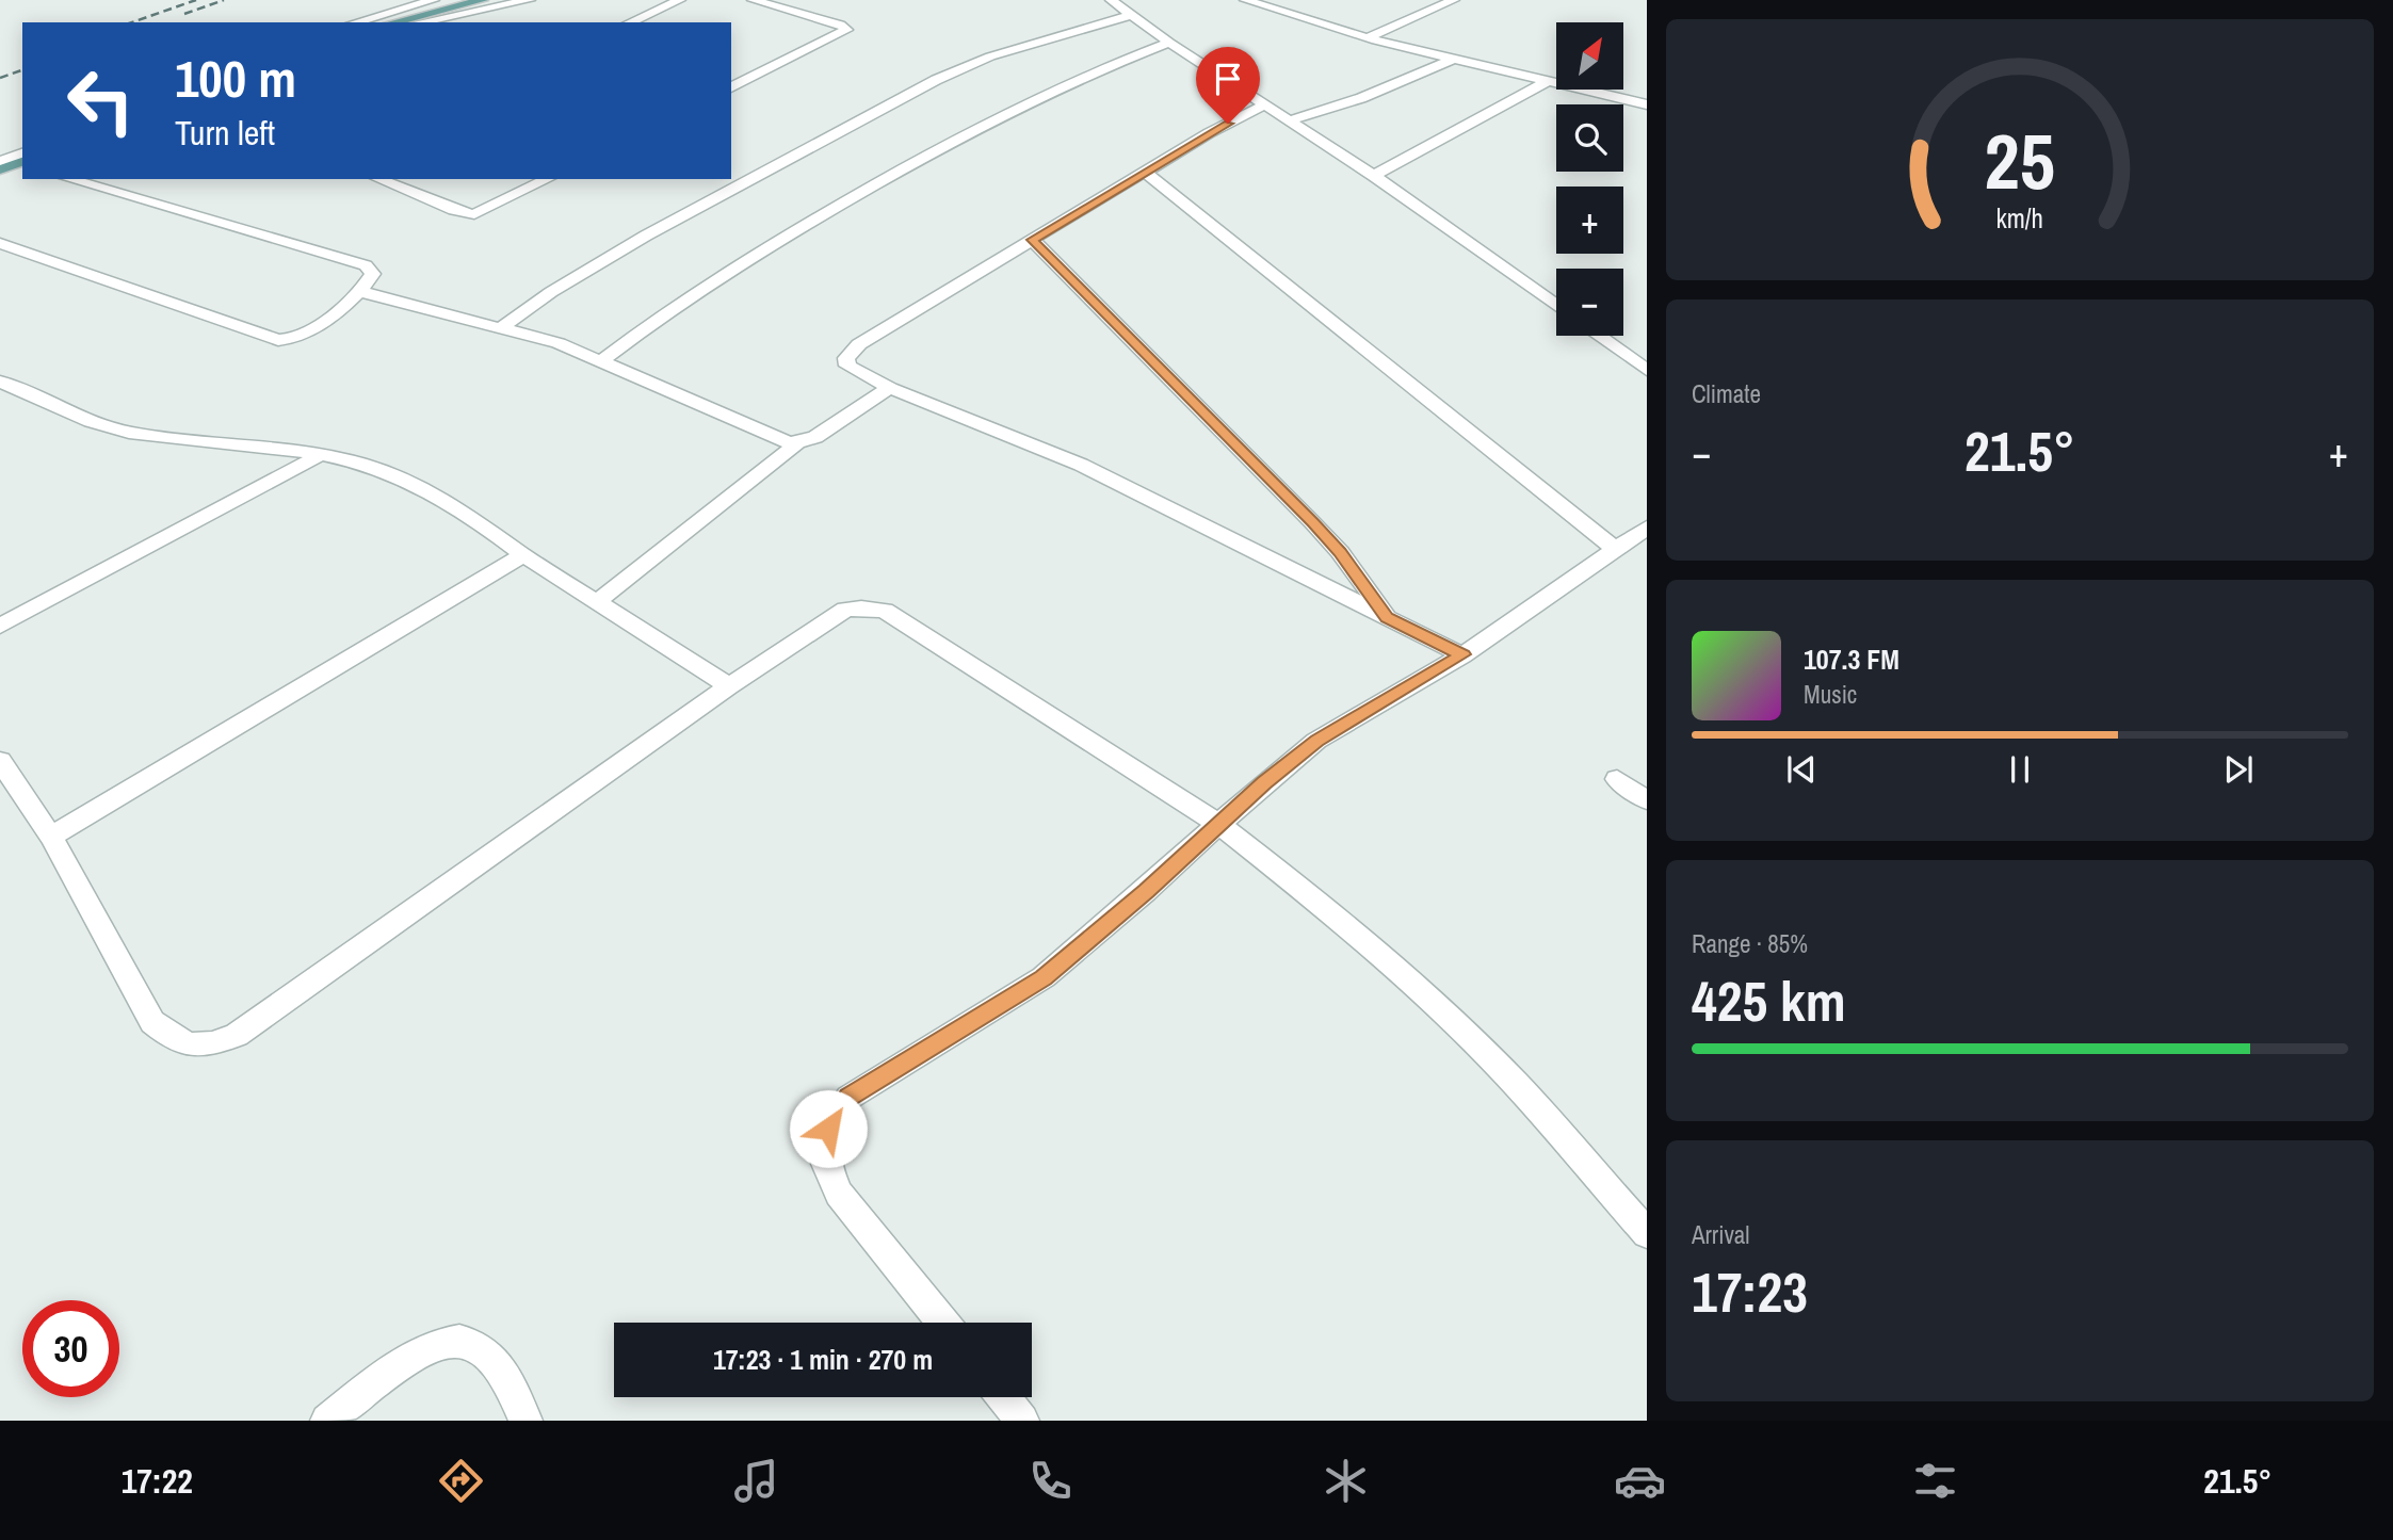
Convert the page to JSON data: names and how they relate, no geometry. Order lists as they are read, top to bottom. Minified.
{"north":"top right","page":{"map_buttons":["+","−"],"turn":["100 m","Turn left"],"tile":["Climate",["Range · 85%","425 km"],["Arrival","17:23"]],"heat":["−","21.5°","+"],"song":["107.3 FM","Music"],"limit":"30","trip":"17:23 · 1 min · 270 m","tabs":["17:22","21.5°"],"gauge":["25","km/h"]}}
